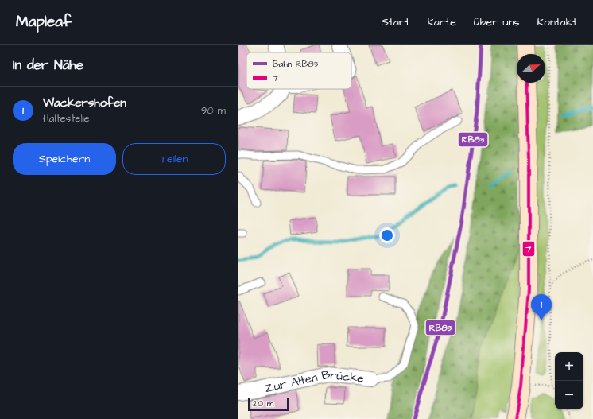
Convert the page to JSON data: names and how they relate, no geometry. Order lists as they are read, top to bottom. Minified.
{"streets":{"street":["Zur Alten Brücke"]},"lines":["rail line RB83","transit line 7"],"legend":["Bahn RB83","7"],"scale_bar":"20 m","north":"top right","page":{"header":"Mapleaf","nav":["Start","Karte","Über uns","Kontakt"],"heading":"In der Nähe","list":[{"mark":"1","name":"Wackershofen","note":"Haltestelle","value":"90 m"}],"buttons":["Speichern","Teilen"],"pins":"1","map_buttons":["+","−"],"scale":"20 m"}}
